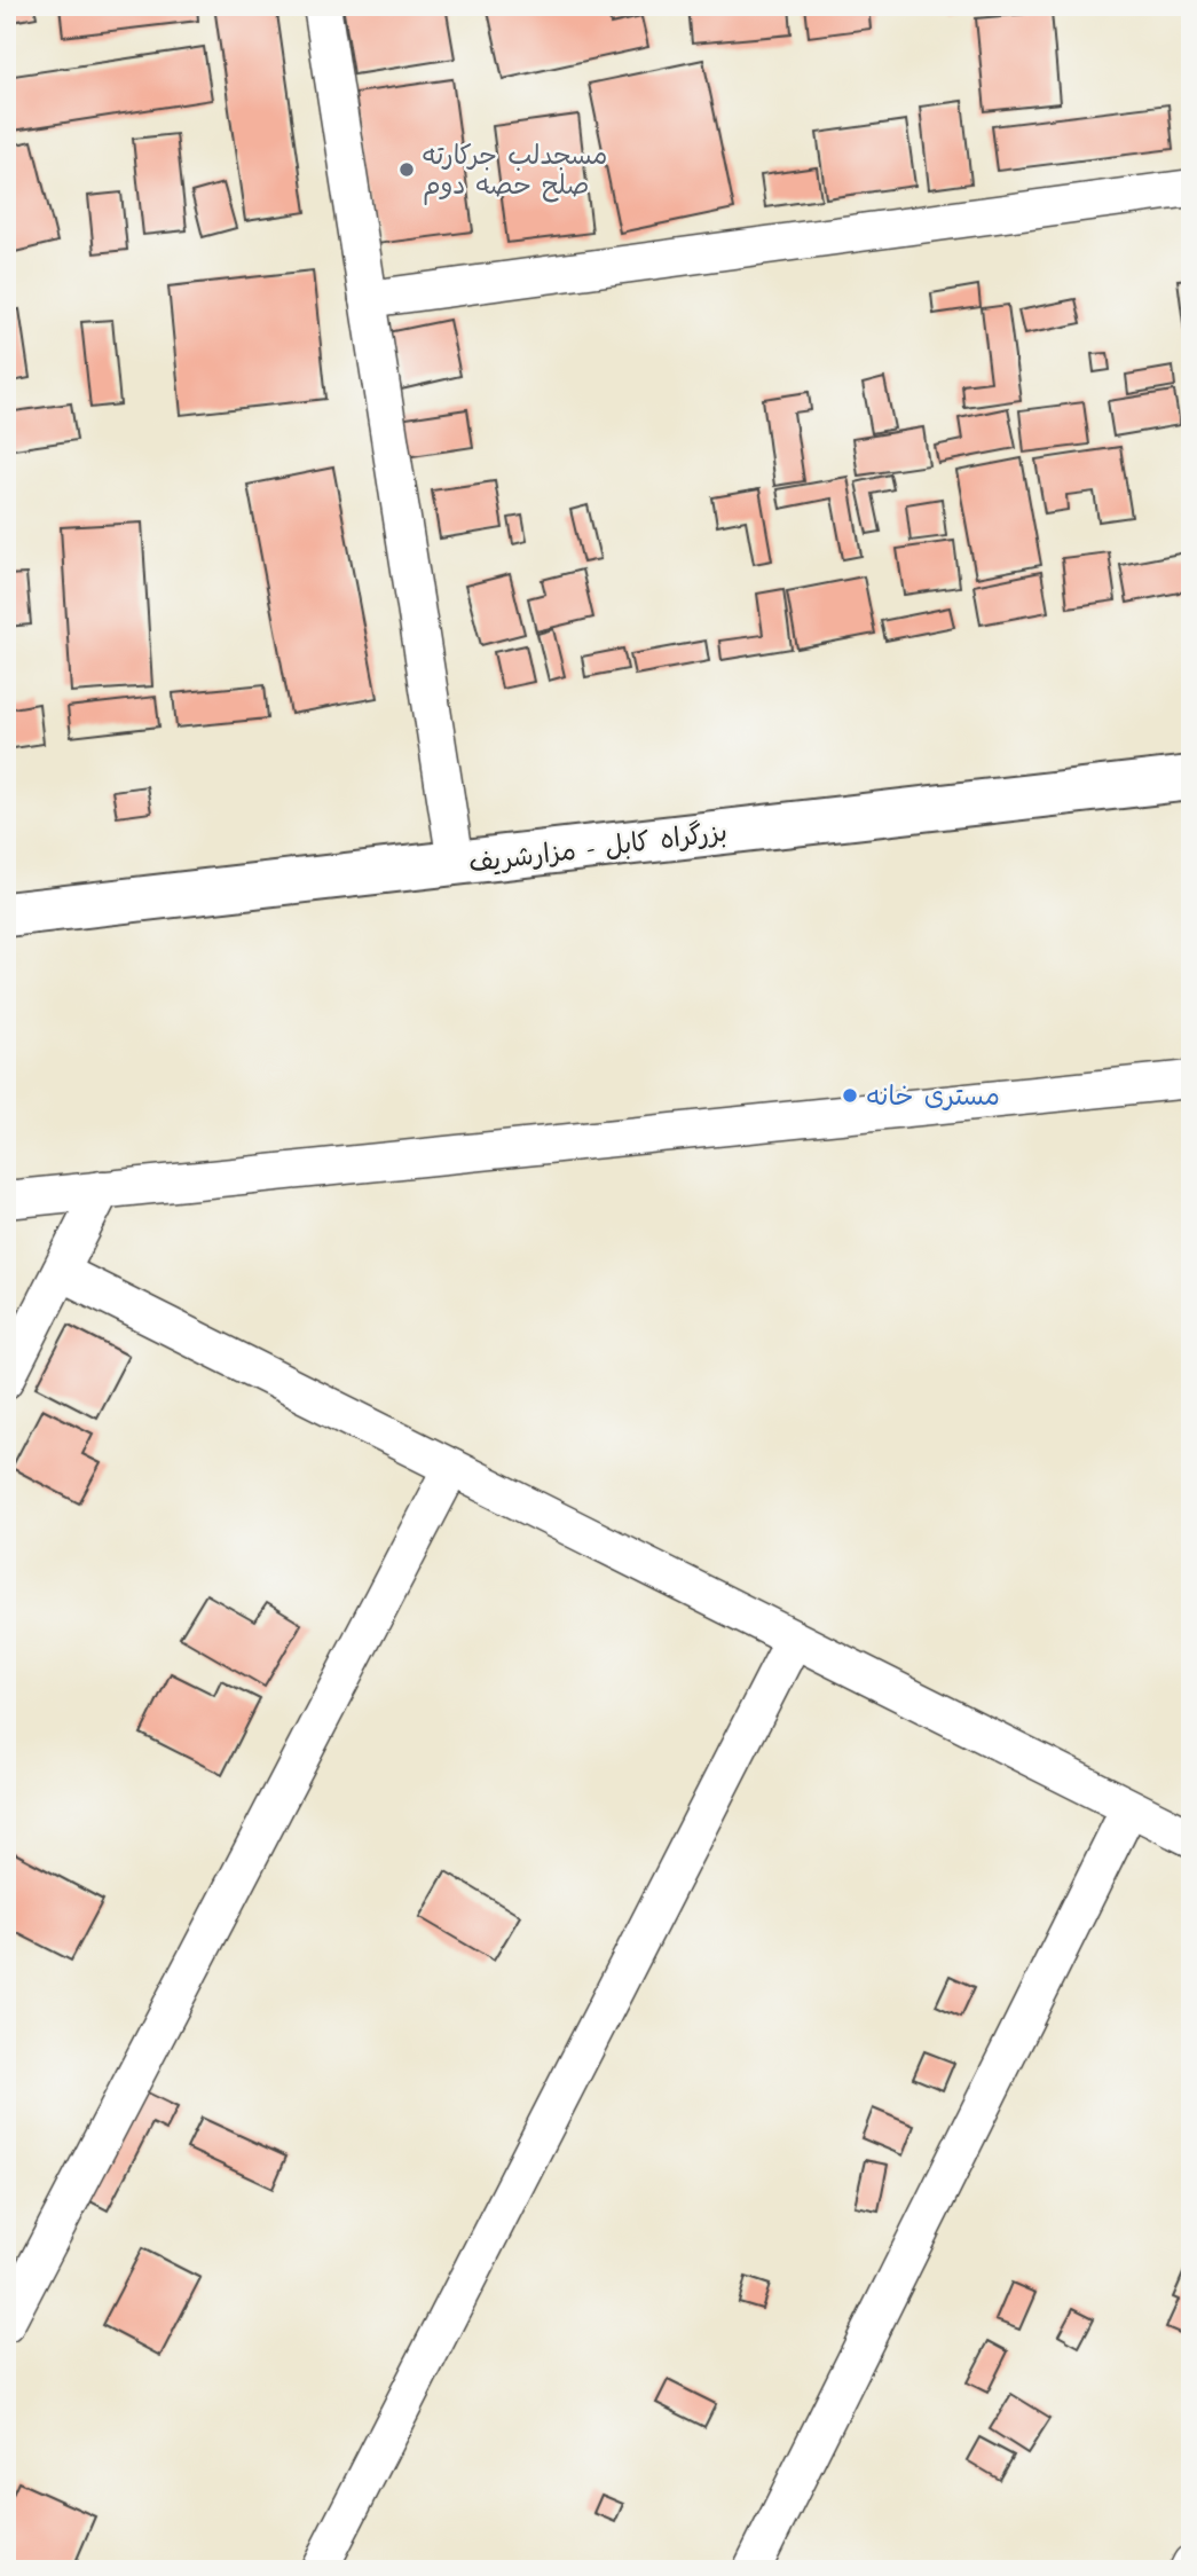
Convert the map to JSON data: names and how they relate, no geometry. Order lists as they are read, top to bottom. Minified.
{"streets":{"highway":["بزرگراه کابل - مزارشریف"]},"places":["مسجدلب جرکارته صلح حصه دوم","مستری خانه"]}
